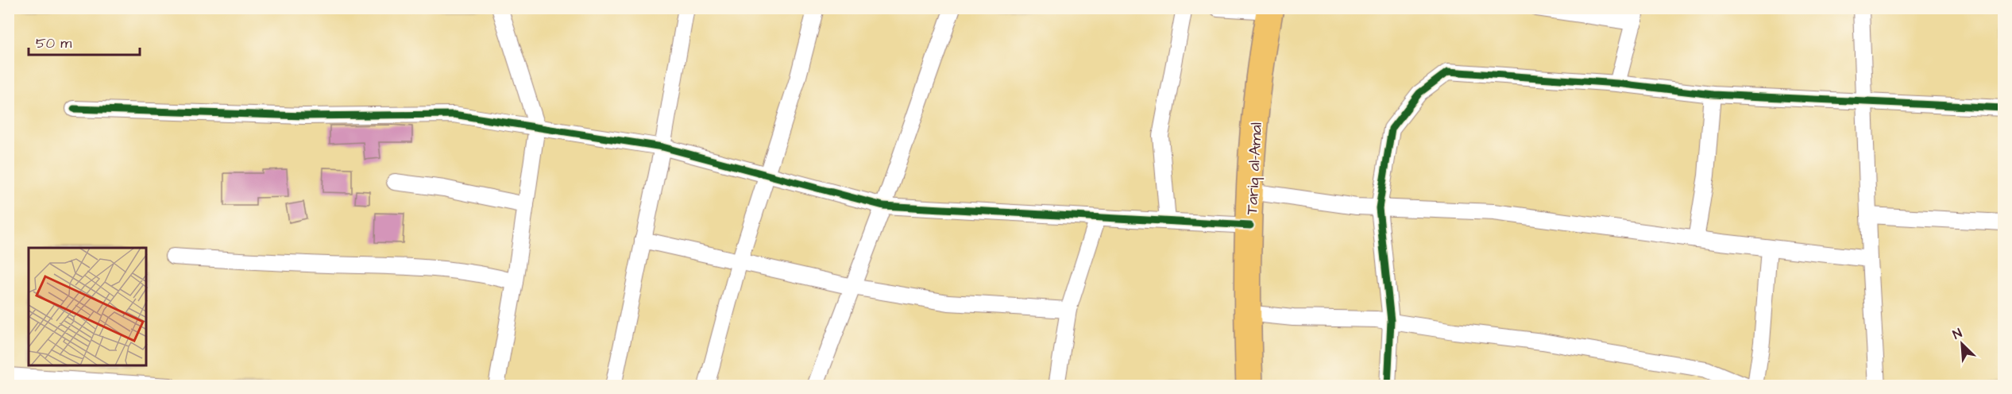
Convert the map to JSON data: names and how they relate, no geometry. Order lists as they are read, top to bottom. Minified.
{"streets":{"highway":["Tariq al-Amal"]},"scale_bar":"50 m","north":"top left"}
